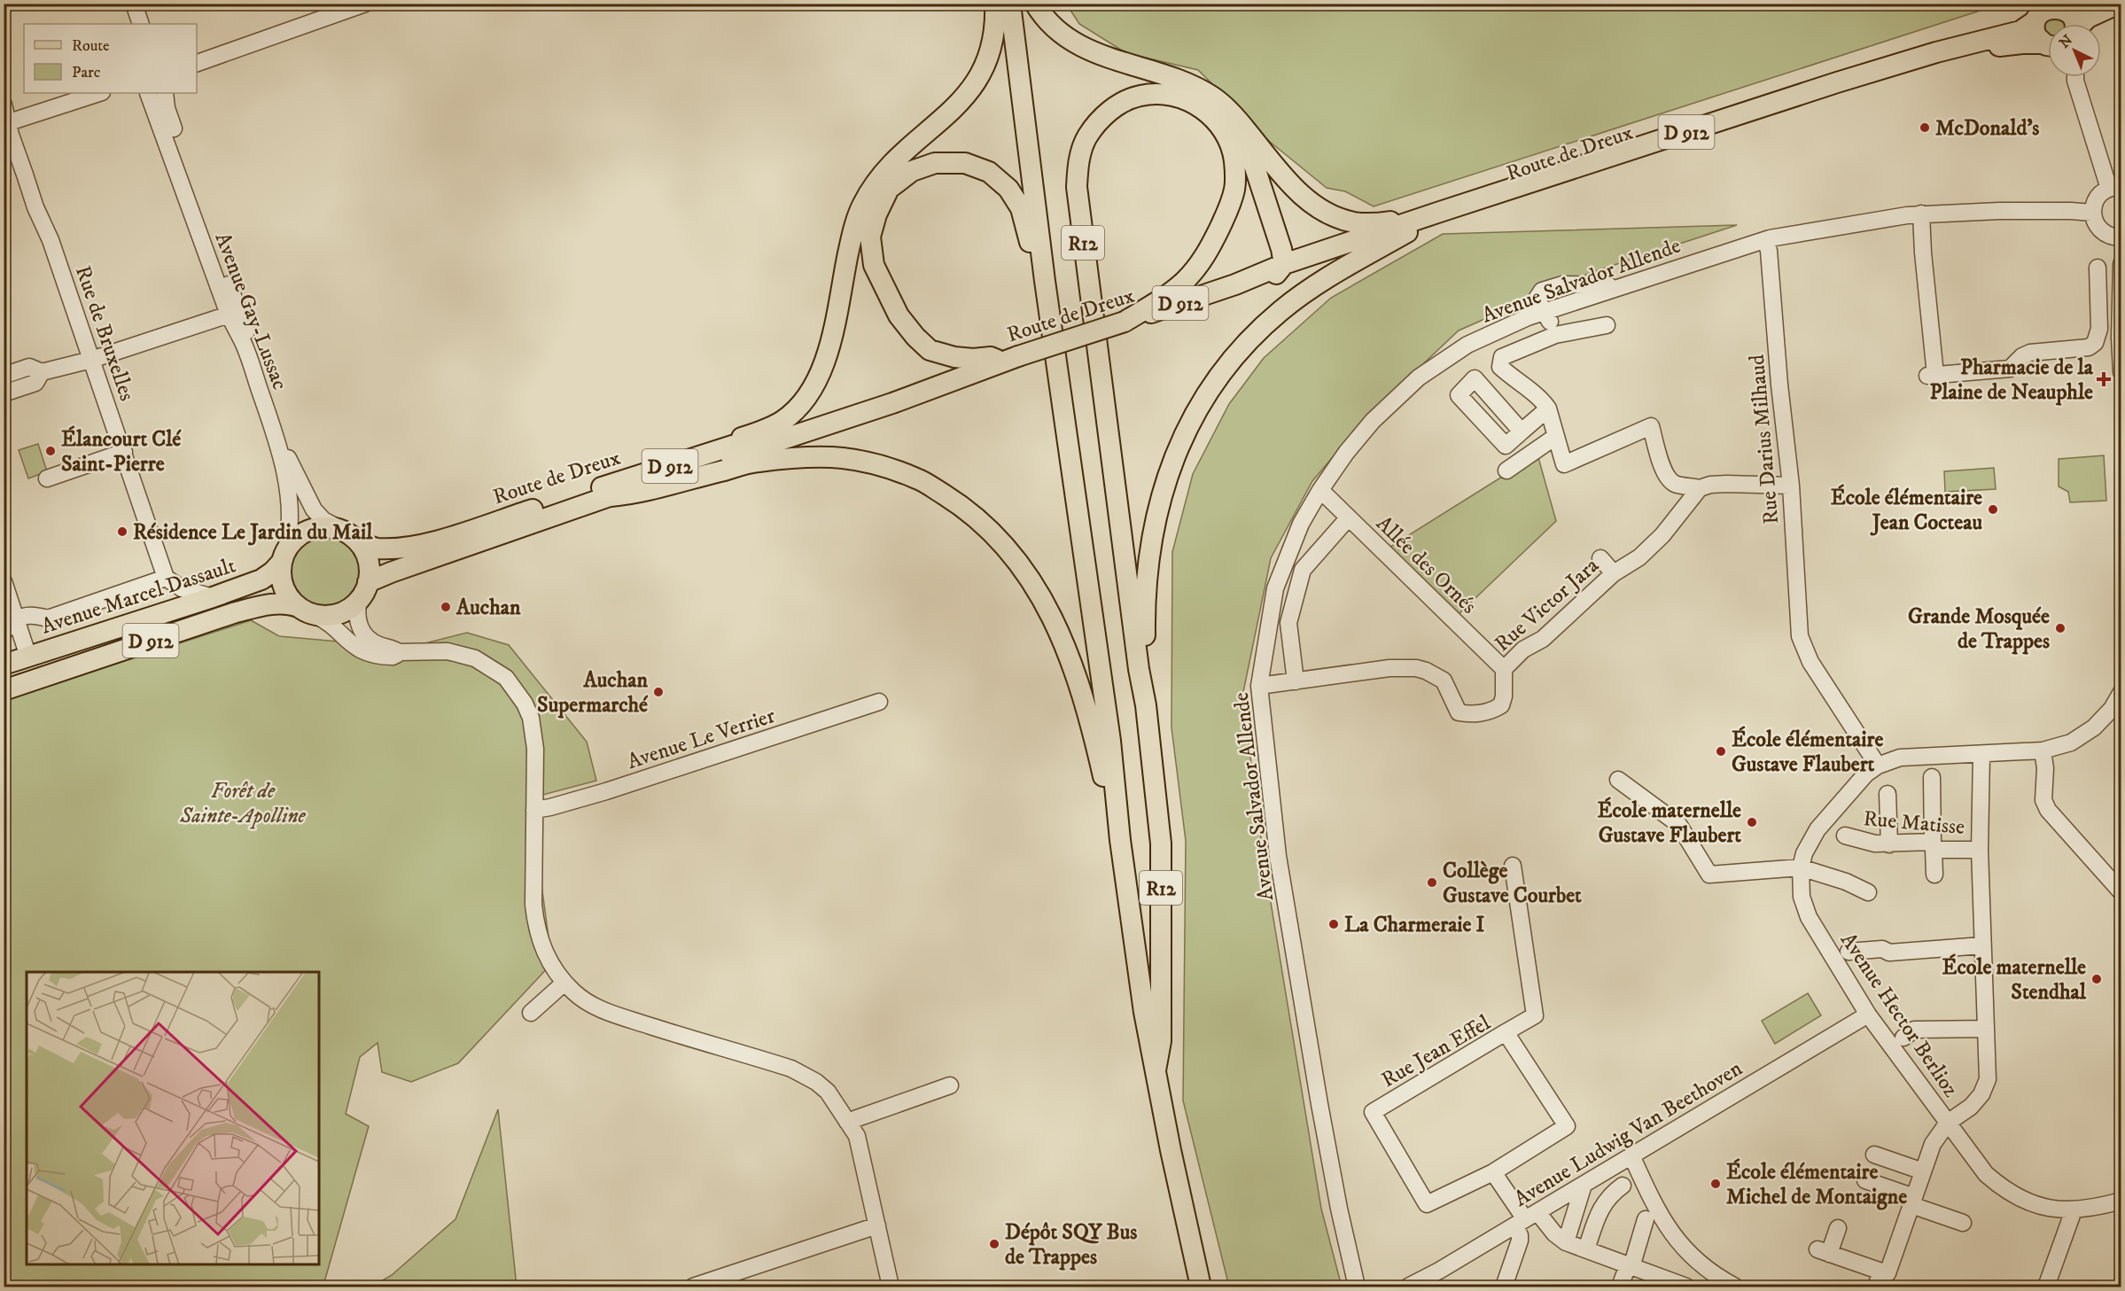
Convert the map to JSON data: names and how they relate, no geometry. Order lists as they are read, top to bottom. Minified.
{"streets":{"main road":["D 912","Route de Dreux","R12","Avenue Marcel Dassault"],"street":["Avenue Salvador Allende","Avenue Gay-Lussac","Rue de Bruxelles","Rue Darius Milhaud","Allée des Ornés","Rue Victor Jara","Avenue Le Verrier","Rue Matisse","Avenue Hector Berlioz","Rue Jean Effel","Avenue Ludwig Van Beethoven"]},"crossings":[["D 912","Route de Dreux"],["D 912","Avenue Gay-Lussac"],["D 912","Avenue Marcel Dassault"],["Route de Dreux","R12"],["Route de Dreux","Avenue Gay-Lussac"],["Route de Dreux","Avenue Marcel Dassault"],["Avenue Salvador Allende","Rue Darius Milhaud"],["Avenue Salvador Allende","Allée des Ornés"],["Avenue Salvador Allende","Rue Victor Jara"],["Avenue Gay-Lussac","Avenue Marcel Dassault"],["Rue Darius Milhaud","Avenue Hector Berlioz"],["Allée des Ornés","Rue Victor Jara"],["Avenue Hector Berlioz","Avenue Ludwig Van Beethoven"]],"parks":["Forêt de Sainte-Apolline"],"places":{"other":["McDonald's","Élancourt Clé Saint-Pierre","École élémentaire Jean Cocteau","Résidence Le Jardin du Mail","Auchan","Grande Mosquée de Trappes","Auchan Supermarché","École élémentaire Gustave Flaubert","École maternelle Gustave Flaubert","Collège Gustave Courbet","La Charmeraie I","École maternelle Stendhal","École élémentaire Michel de Montaigne","Dépôt SQY Bus de Trappes"],"health":["Pharmacie de la Plaine de Neauphle"]},"legend":["Route","Parc"],"north":"top left"}
